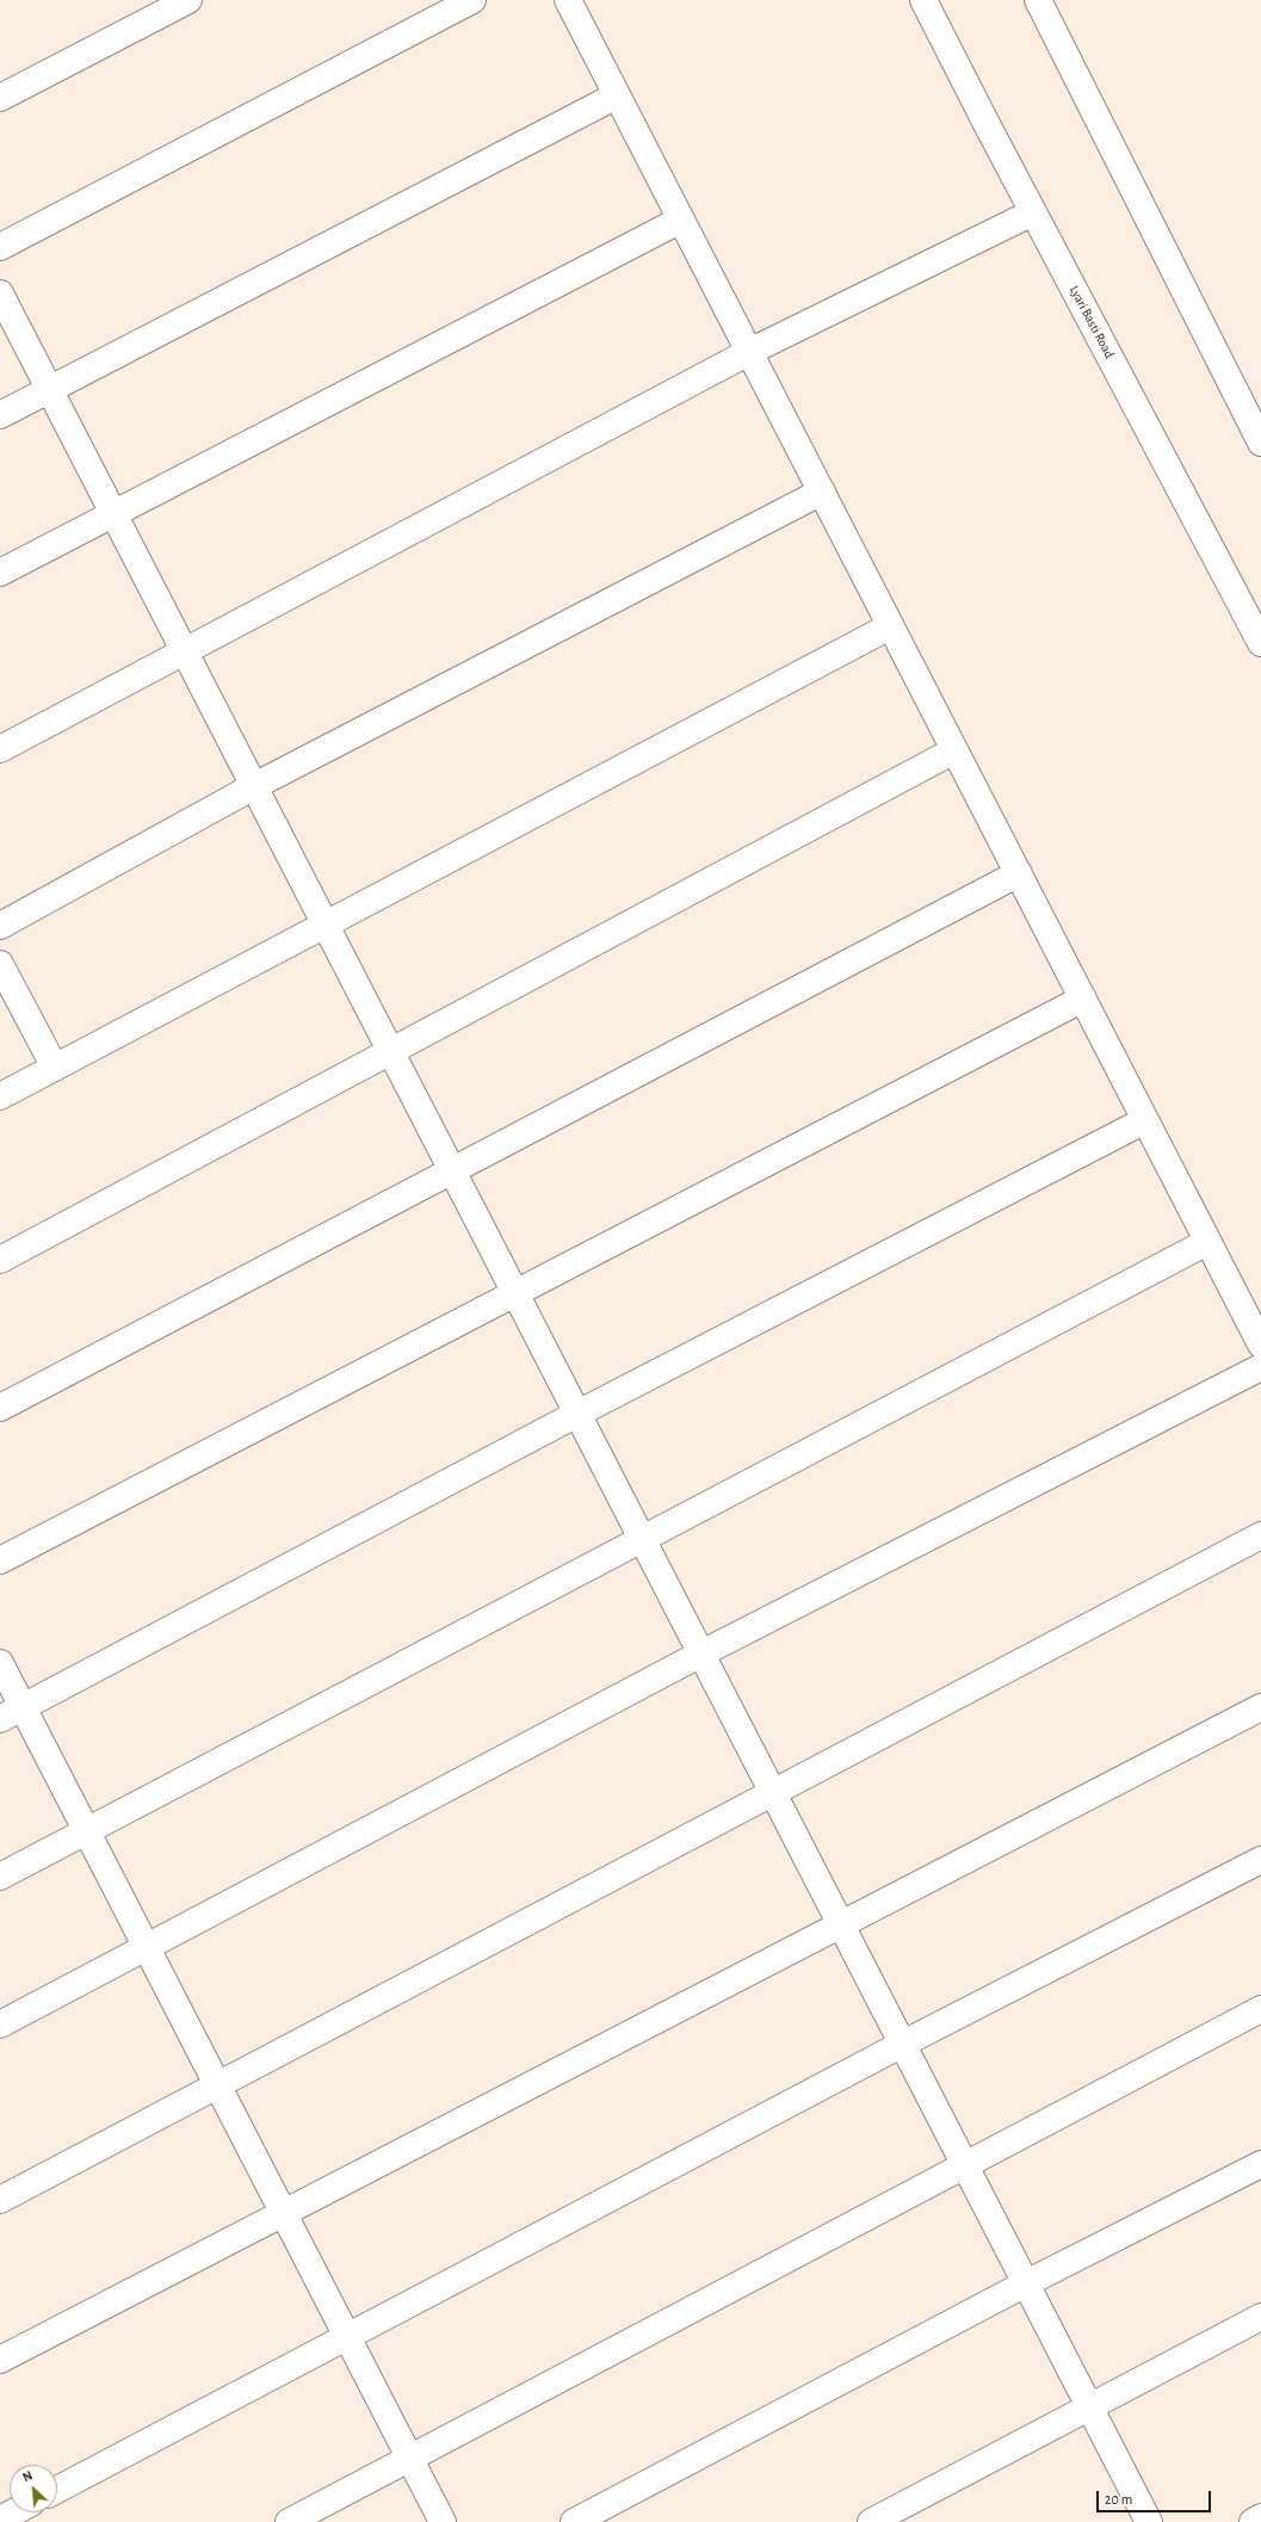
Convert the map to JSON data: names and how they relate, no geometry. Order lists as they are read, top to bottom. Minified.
{"streets":{"street":["Lyari Basti Road"]},"scale_bar":"20 m","north":"top left"}
